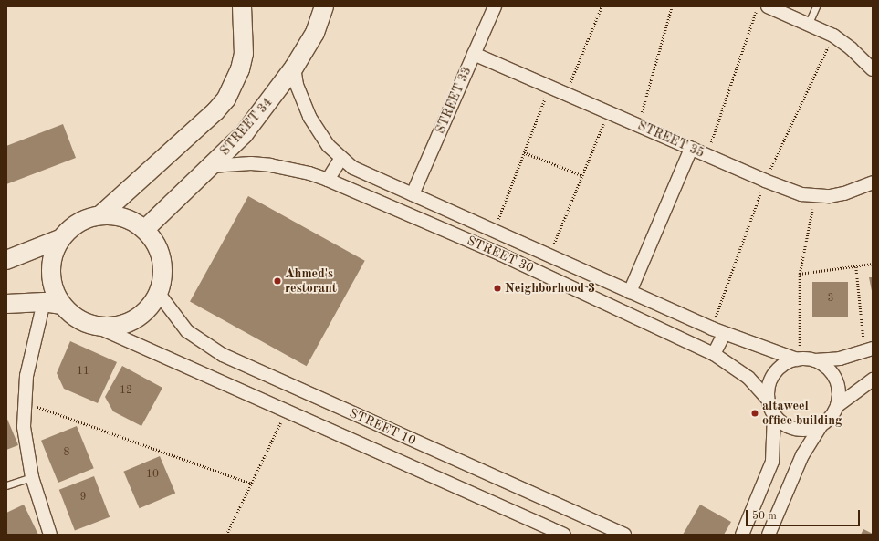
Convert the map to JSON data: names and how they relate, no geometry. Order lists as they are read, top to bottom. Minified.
{"streets":{"street":["STREET 33","STREET 34","STREET 35","STREET 30","STREET 10"]},"crossings":[["STREET 33","STREET 35"],["STREET 33","STREET 30"],["STREET 34","STREET 30"],["STREET 34","STREET 10"]],"places":["Ahmed's restorant","Neighborhood 3","altaweel office building"],"house_numbers":["3","11","12","8","10","9"],"scale_bar":"50 m"}
